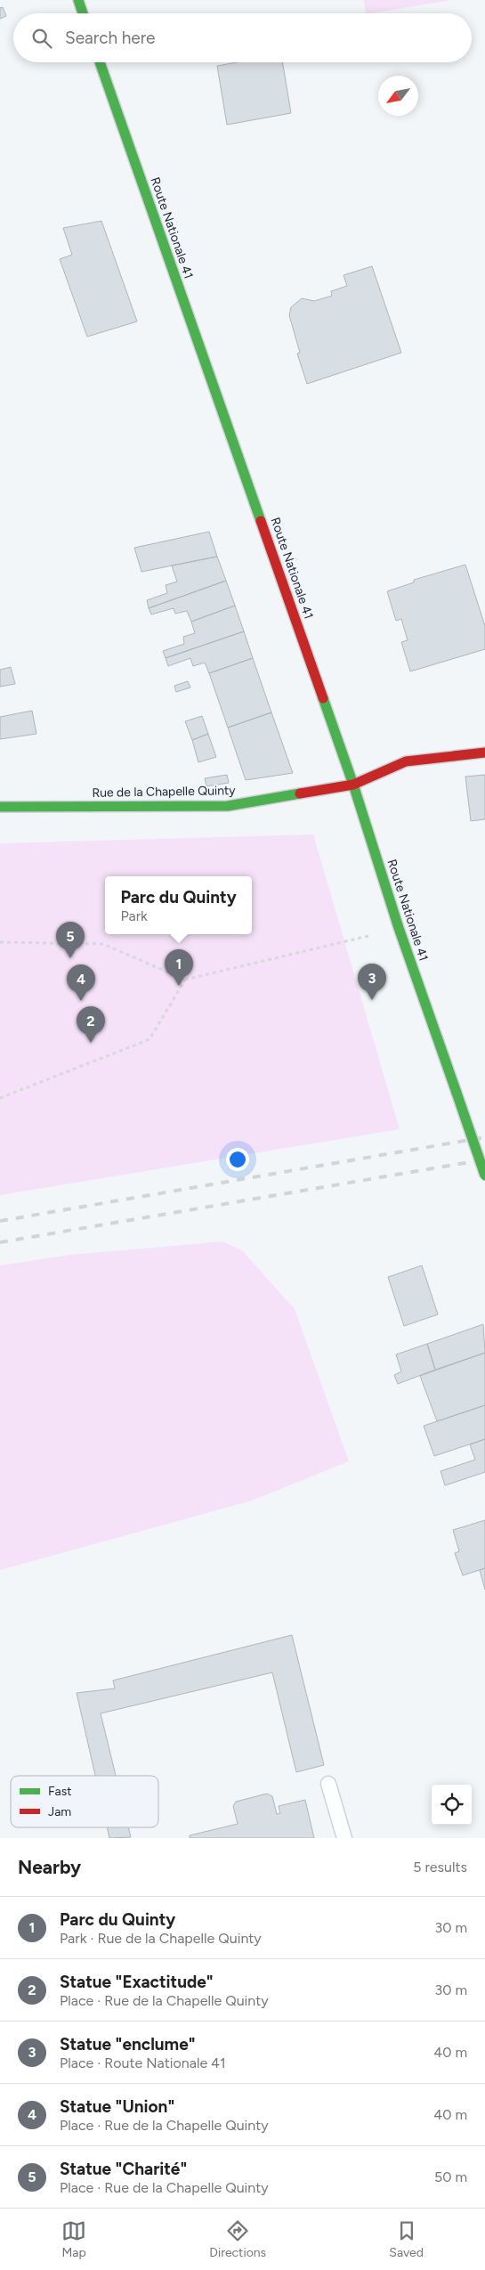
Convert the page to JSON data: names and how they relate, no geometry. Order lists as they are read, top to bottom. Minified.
{"streets":{"main road":["Route Nationale 41","Rue de la Chapelle Quinty"]},"crossings":[["Route Nationale 41","Rue de la Chapelle Quinty"]],"legend":["Fast","Jam"],"north":"bottom left","page":{"search":"Search here","popup":["Parc du Quinty","Park"],"pins":["5","1","3","4","2"],"heading":["Nearby","5 results"],"list":[{"mark":"1","name":"Parc du Quinty","note":"Park · Rue de la Chapelle Quinty","value":"30 m"},{"mark":"2","name":"Statue \"Exactitude\"","note":"Place · Rue de la Chapelle Quinty","value":"30 m"},{"mark":"3","name":"Statue \"enclume\"","note":"Place · Route Nationale 41","value":"40 m"},{"mark":"4","name":"Statue \"Union\"","note":"Place · Rue de la Chapelle Quinty","value":"40 m"},{"mark":"5","name":"Statue \"Charité\"","note":"Place · Rue de la Chapelle Quinty","value":"50 m"}],"nav":["Map","Directions","Saved"]}}
